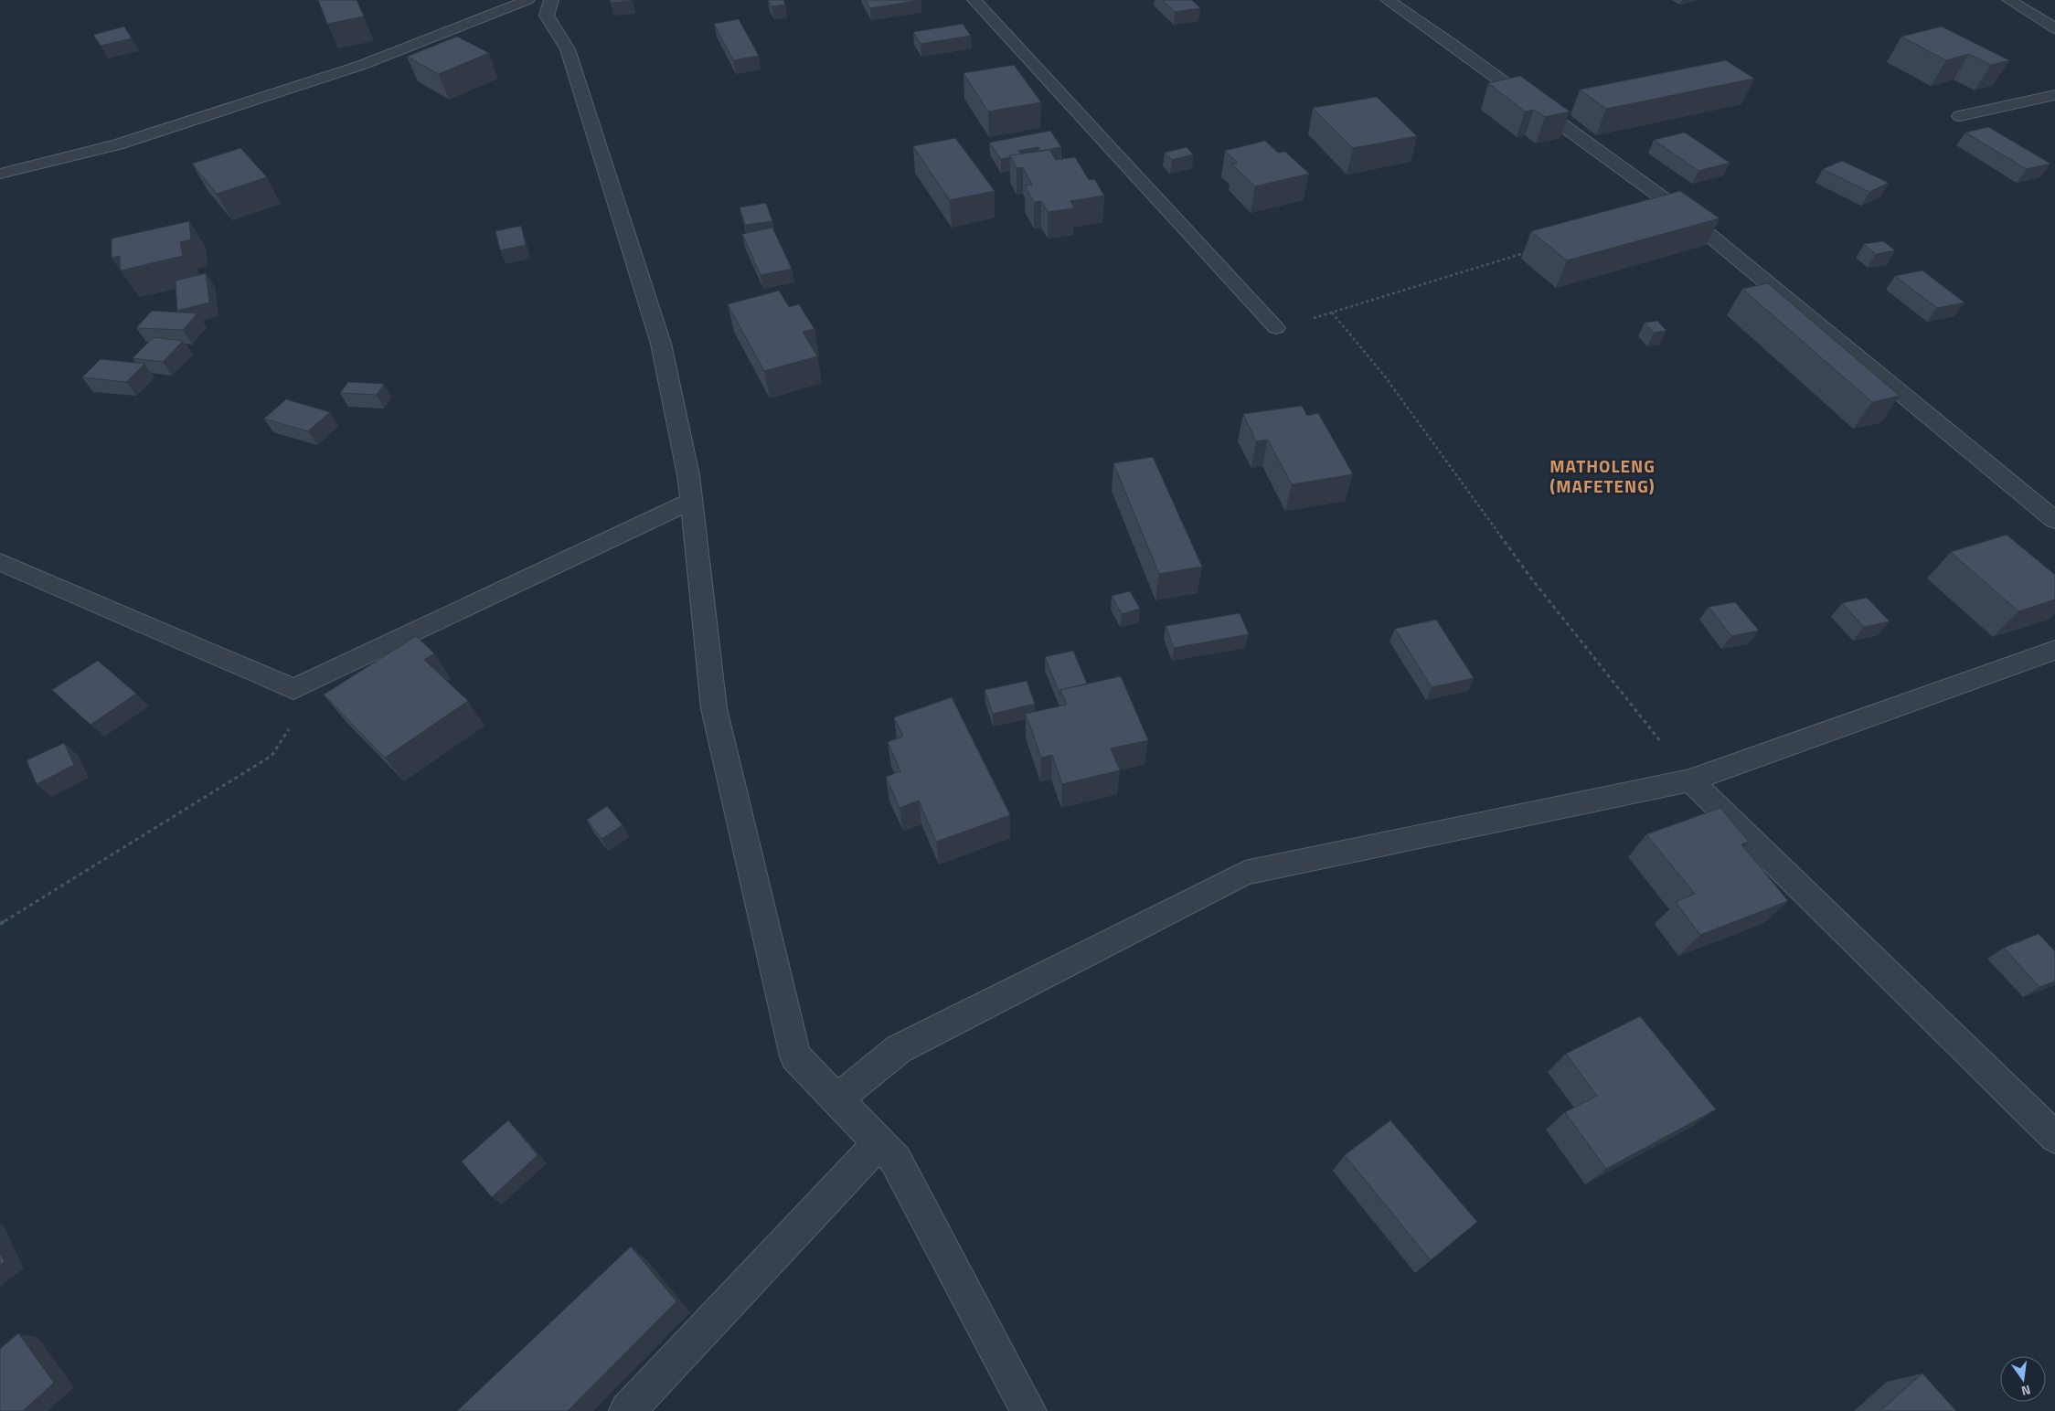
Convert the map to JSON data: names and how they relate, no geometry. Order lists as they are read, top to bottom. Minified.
{"districts":["MATHOLENG (MAFETENG)"],"north":"bottom"}
